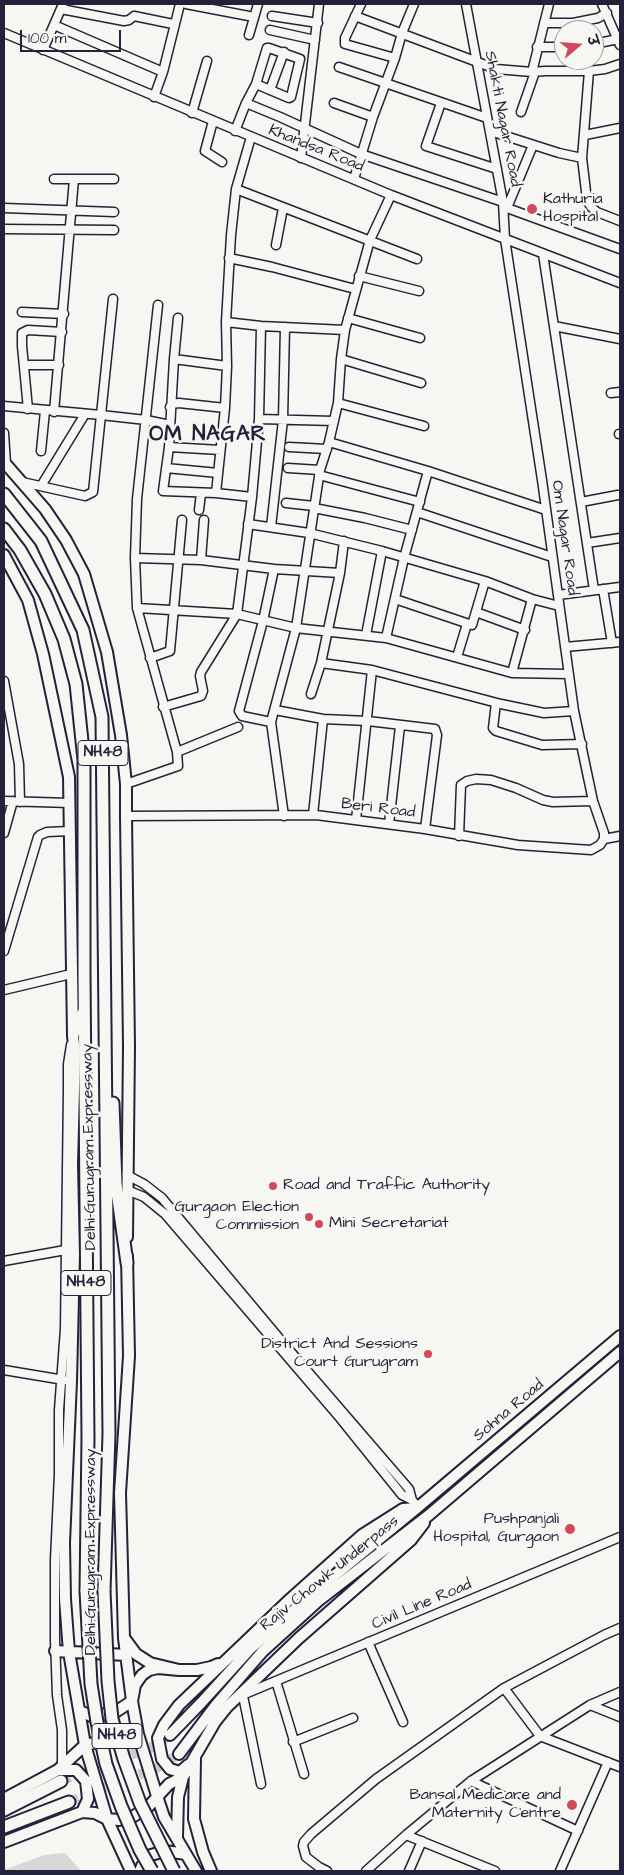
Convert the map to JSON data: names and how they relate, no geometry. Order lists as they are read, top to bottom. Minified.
{"streets":{"highway":["NH48","Delhi-Gurugram Expressway"],"main road":["Sohna Road","Rajiv Chowk Underpass"],"street":["Shakti Nagar Road","Khandsa Road","Om Nagar Road","Beri Road","Civil Line Road"]},"crossings":[["Shakti Nagar Road","Khandsa Road"],["Shakti Nagar Road","Om Nagar Road"],["Khandsa Road","Om Nagar Road"],["Om Nagar Road","Beri Road"],["Sohna Road","Rajiv Chowk Underpass"]],"districts":["OM NAGAR"],"places":["Kathuria Hospital","Road and Traffic Authority","Gurgaon Election Commission","Mini Secretariat","District And Sessions Court Gurugram","Pushpanjali Hospital, Gurgaon","Bansal Medicare and Maternity Centre"],"scale_bar":"100 m","north":"right"}
